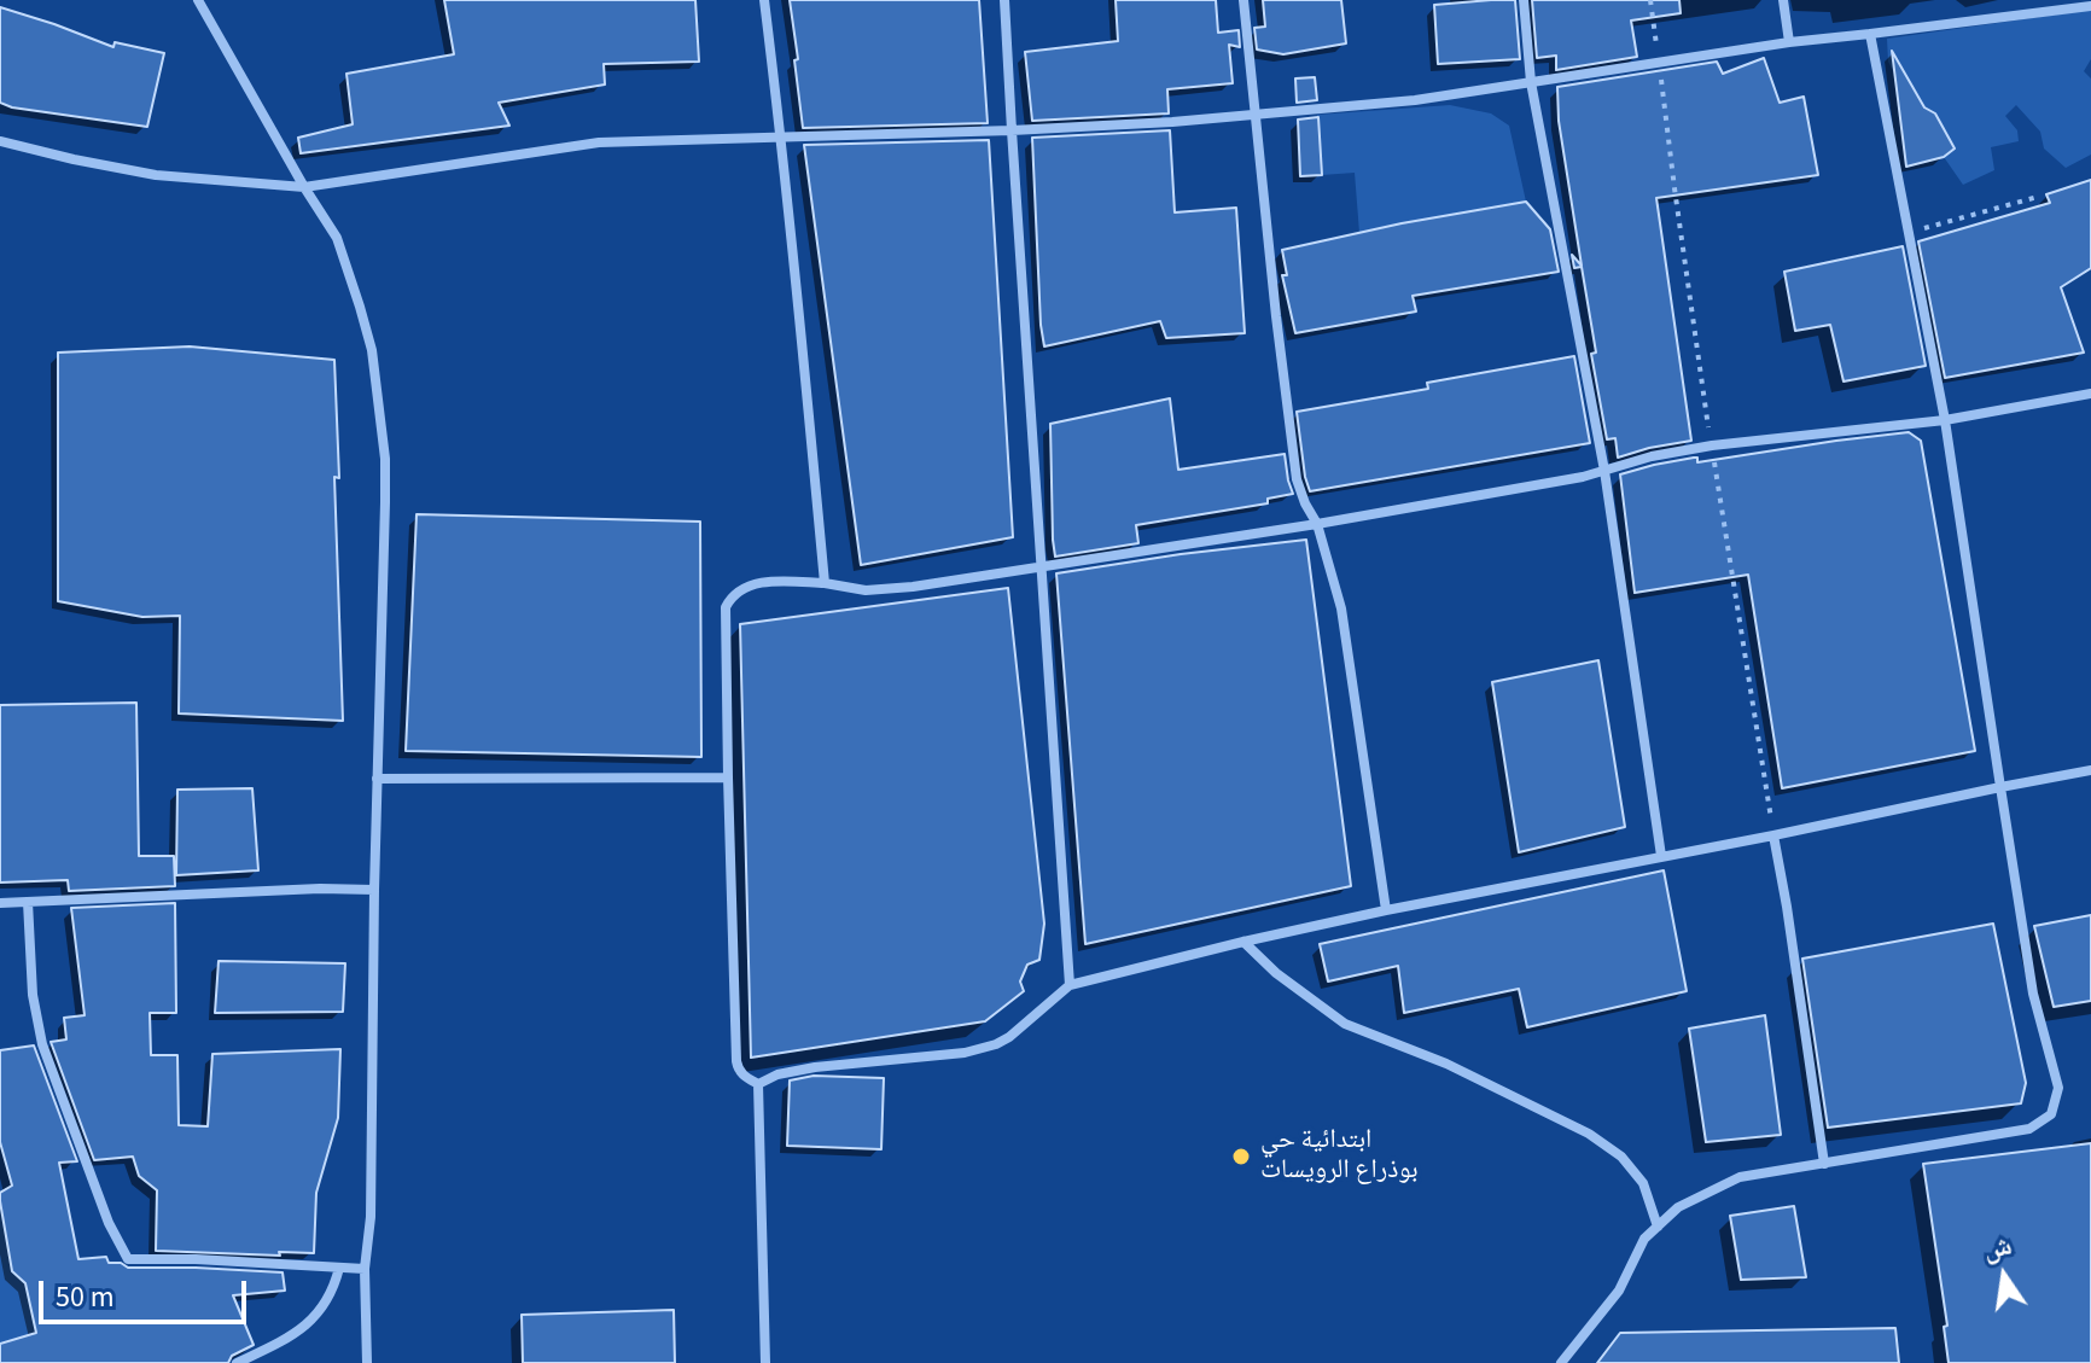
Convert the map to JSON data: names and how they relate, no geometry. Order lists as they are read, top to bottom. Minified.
{"places":["ابتدائية حي بوذراع الرويسات"],"scale_bar":"50 m","north":"top"}
